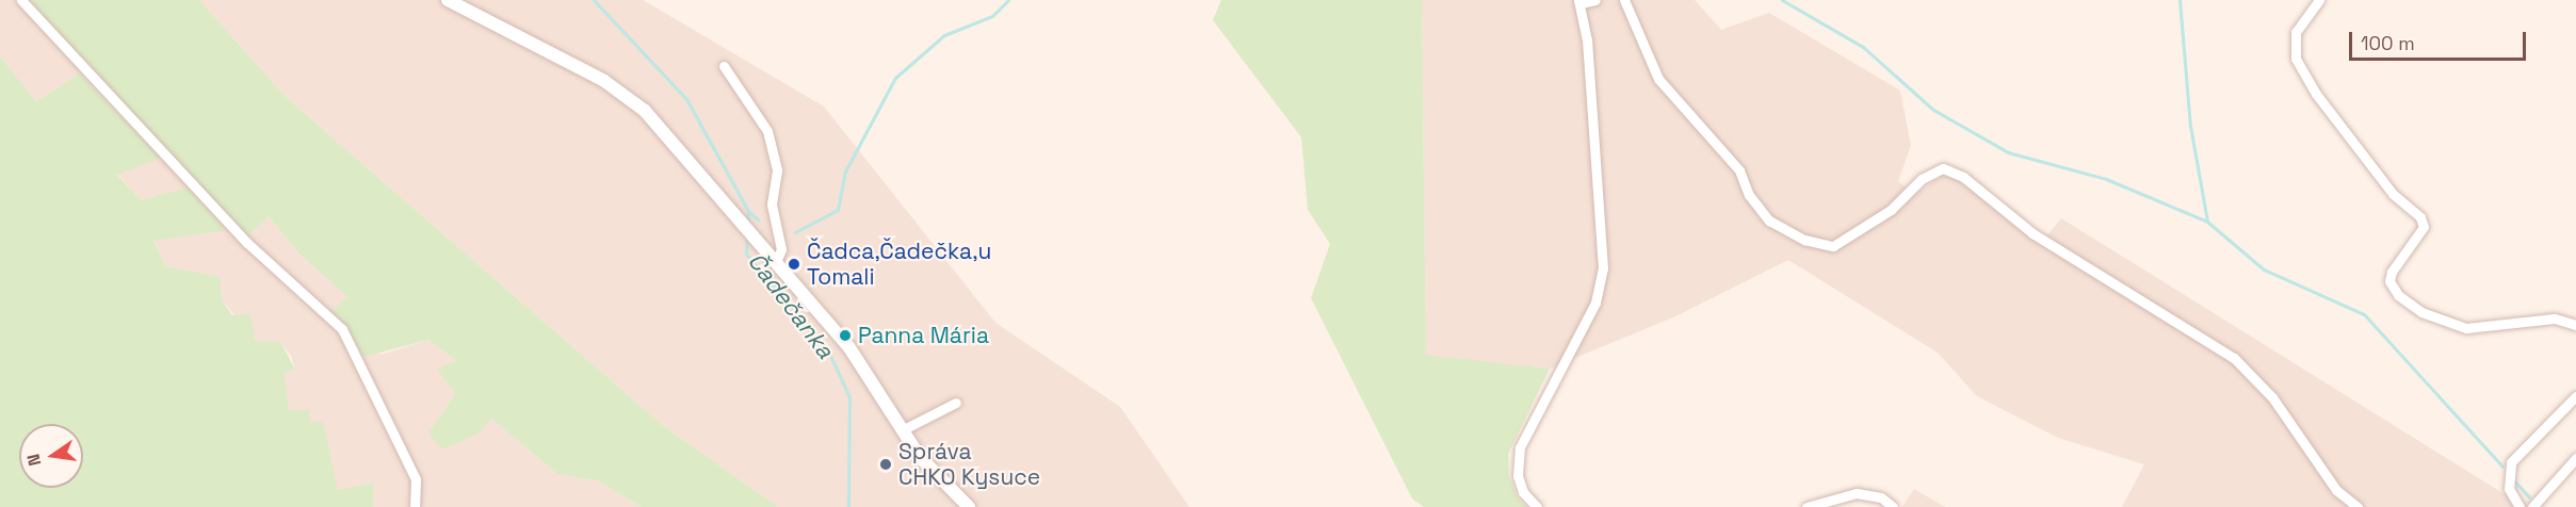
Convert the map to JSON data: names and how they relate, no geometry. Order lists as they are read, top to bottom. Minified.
{"water":["Čadečanka"],"places":["Čadca,Čadečka,u Tomali","Panna Mária","Správa CHKO Kysuce"],"scale_bar":"100 m","north":"left"}
